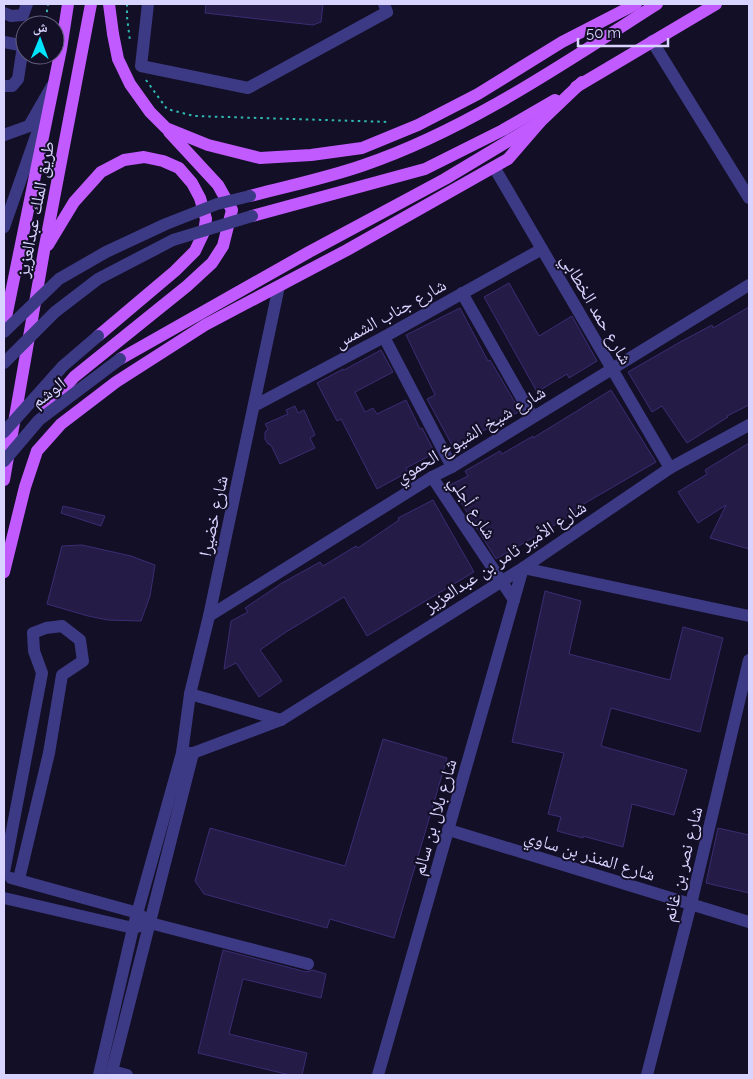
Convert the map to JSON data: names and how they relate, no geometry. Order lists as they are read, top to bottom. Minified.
{"streets":{"main road":["طريق الملك عبدالعزيز"],"street":["شارع حمد الخطابي","شارع جناب الشمس","الوشم","شارع شيخ الشيوخ الحموي","شارع أجلي","شارع خضيرا","شارع الأمير ثامر بن عبدالعزيز","شارع بلال بن سالم","شارع المنذر بن ساوي","شارع نصر بن غانم"]},"crossings":[["شارع حمد الخطابي","شارع جناب الشمس"],["شارع حمد الخطابي","شارع شيخ الشيوخ الحموي"],["شارع حمد الخطابي","شارع الأمير ثامر بن عبدالعزيز"],["شارع جناب الشمس","شارع خضيرا"],["شارع شيخ الشيوخ الحموي","شارع أجلي"],["شارع شيخ الشيوخ الحموي","شارع خضيرا"],["شارع أجلي","شارع الأمير ثامر بن عبدالعزيز"],["شارع أجلي","شارع بلال بن سالم"],["شارع خضيرا","شارع الأمير ثامر بن عبدالعزيز"],["شارع الأمير ثامر بن عبدالعزيز","شارع بلال بن سالم"],["شارع بلال بن سالم","شارع المنذر بن ساوي"],["شارع المنذر بن ساوي","شارع نصر بن غانم"]],"scale_bar":"50 m","north":"top"}
